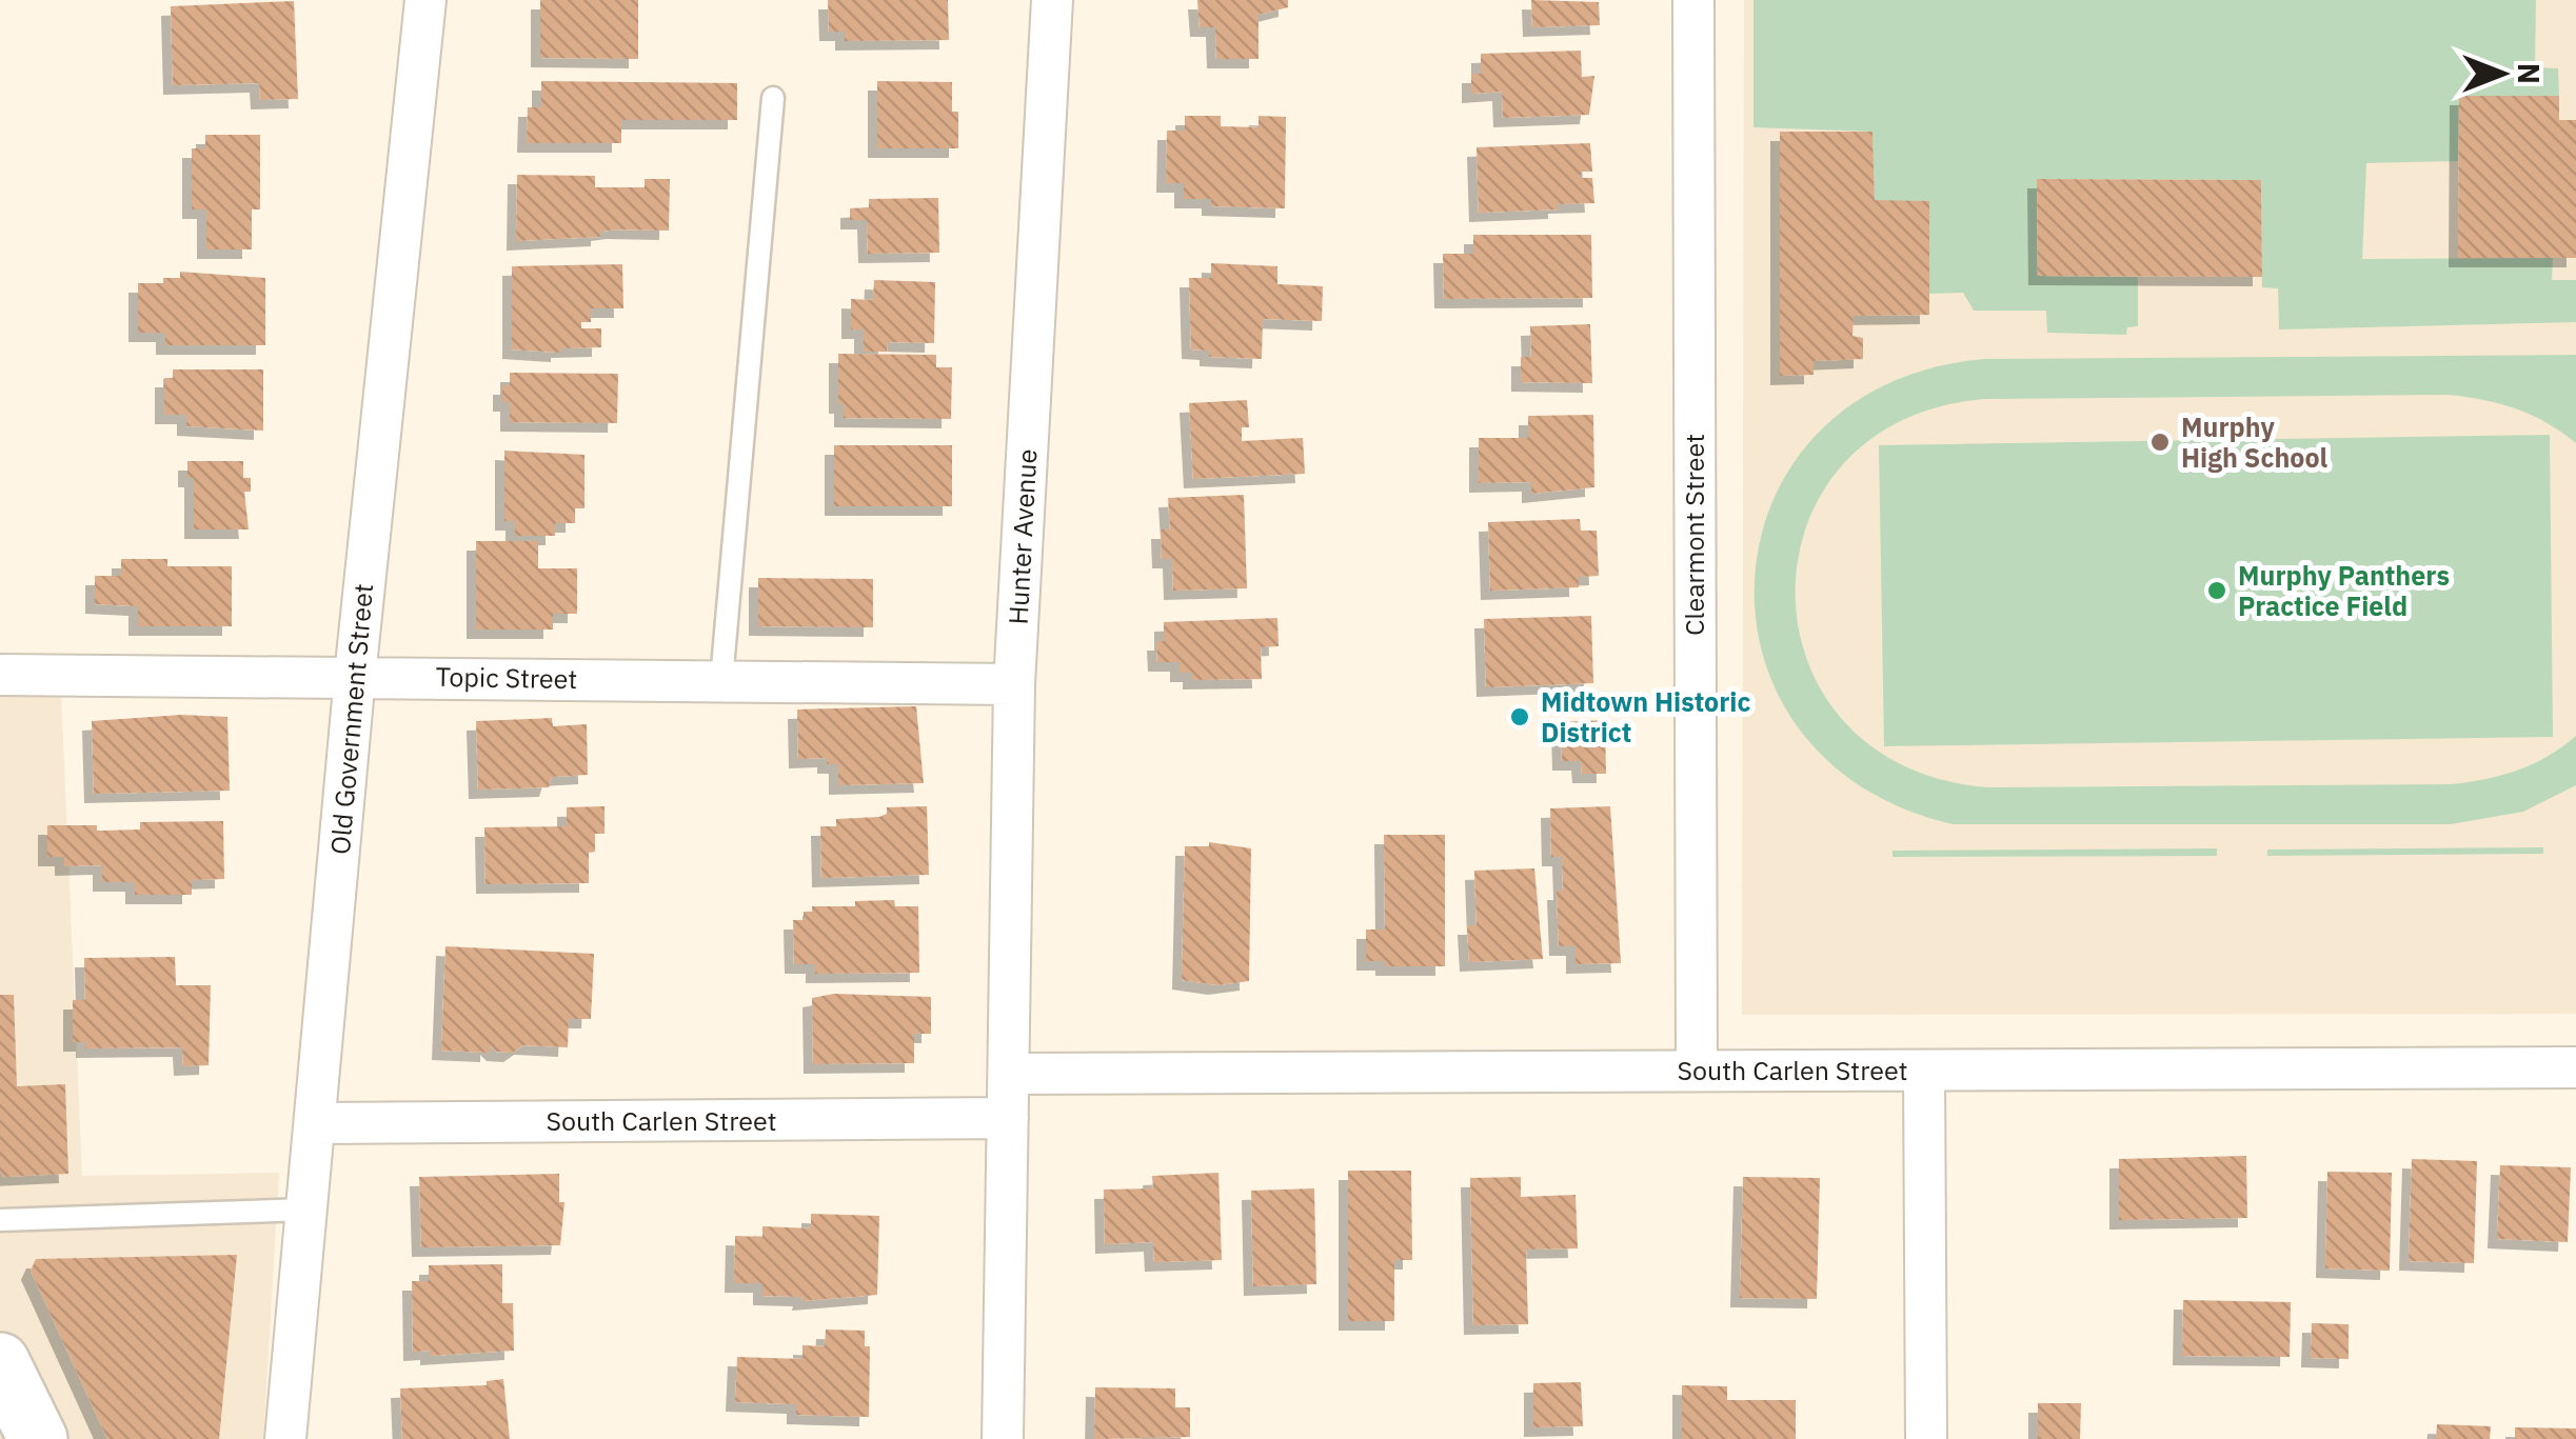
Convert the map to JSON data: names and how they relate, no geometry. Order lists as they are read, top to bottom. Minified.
{"streets":{"street":["Clearmont Street","Hunter Avenue","Topic Street","Old Government Street","South Carlen Street"]},"crossings":[["Clearmont Street","South Carlen Street"],["Hunter Avenue","Topic Street"],["Hunter Avenue","South Carlen Street"],["Topic Street","Old Government Street"],["Old Government Street","South Carlen Street"]],"places":["Murphy High School","Murphy Panthers Practice Field","Midtown Historic District"],"north":"right"}
